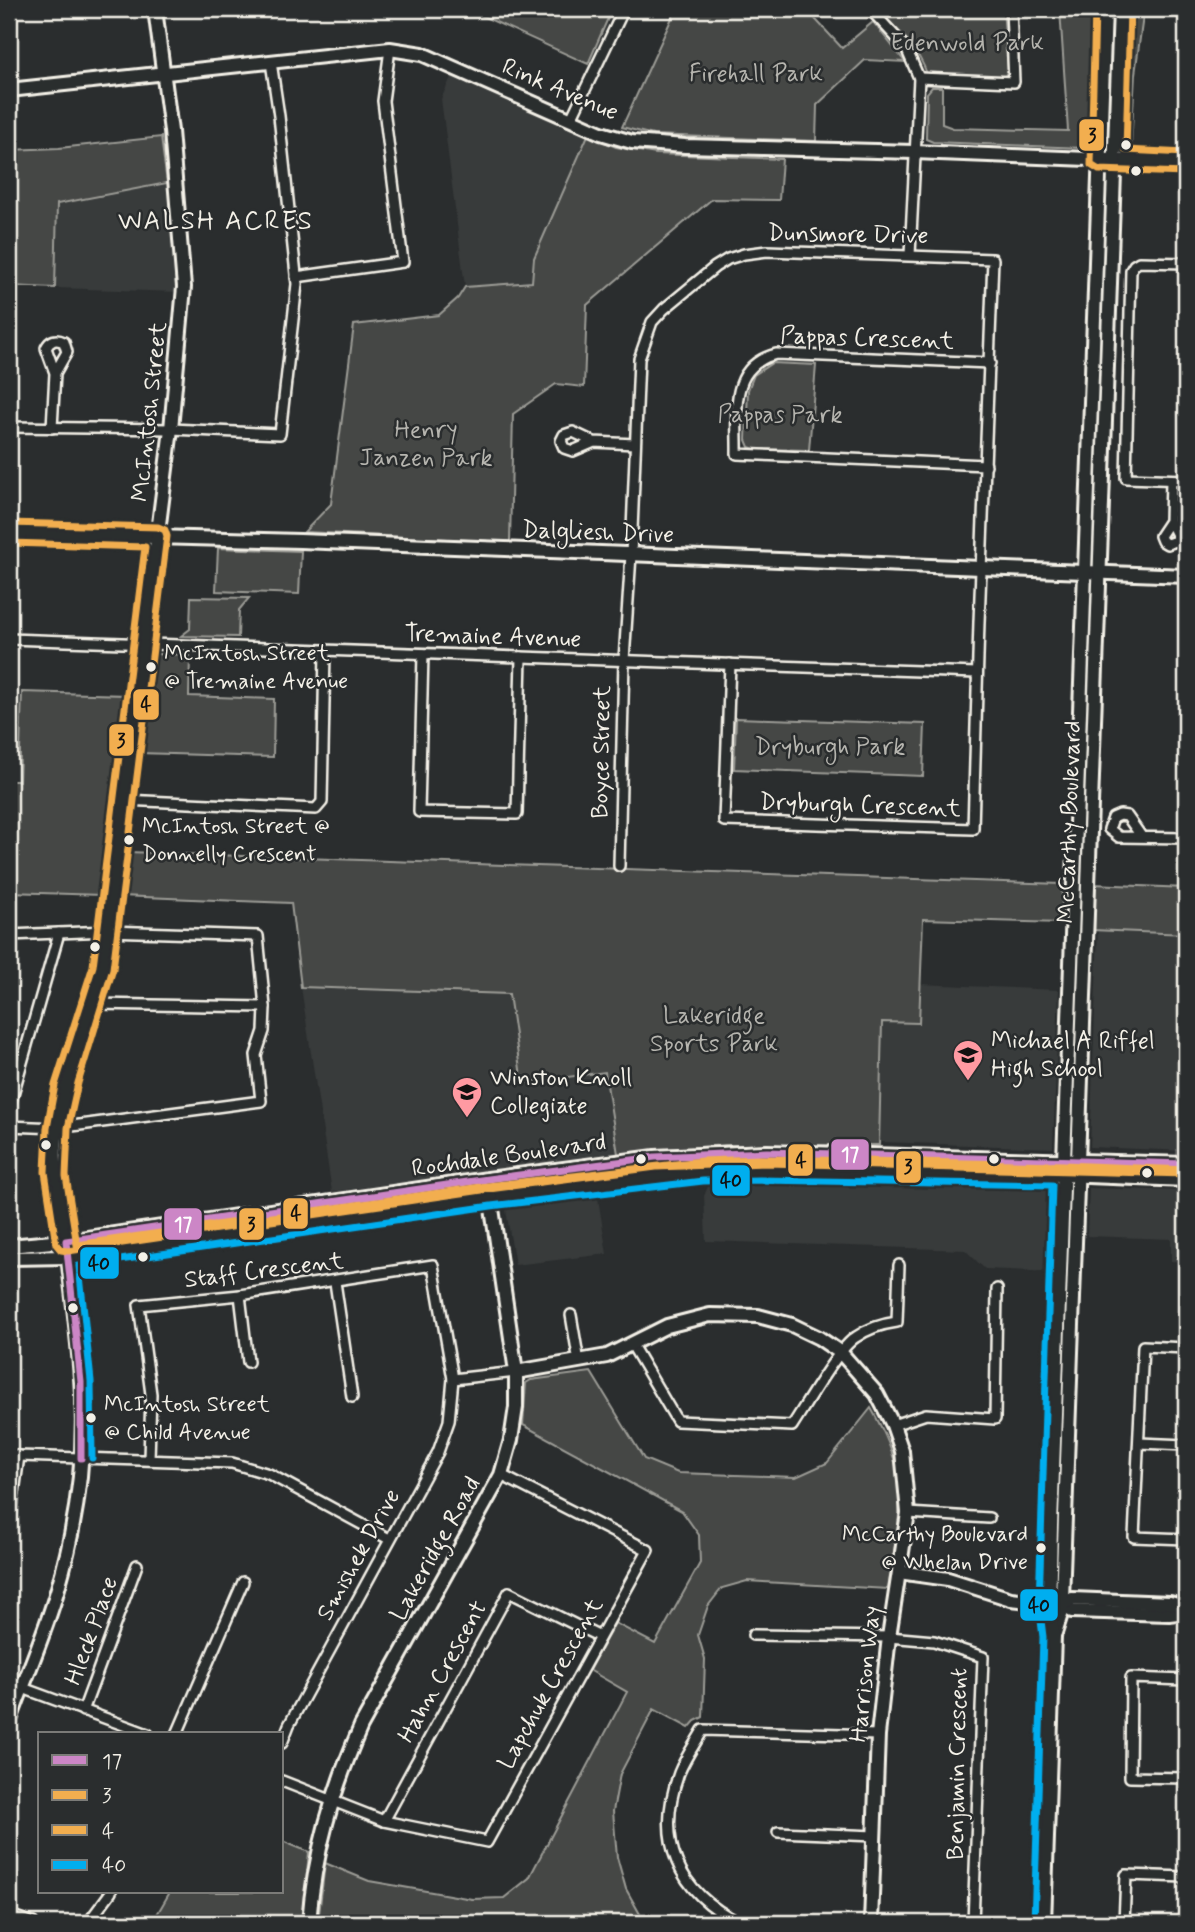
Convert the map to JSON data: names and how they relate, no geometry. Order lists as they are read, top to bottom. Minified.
{"streets":{"street":["Rink Avenue","Dunsmore Drive","Pappas Crescent","McIntosh Street","Dalgliesh Drive","Tremaine Avenue","Boyce Street","Dryburgh Crescent","McCarthy Boulevard","Rochdale Boulevard","Staff Crescent","Lakeridge Road","Smishek Drive","Hleck Place","Hahn Crescent","Harrison Way","Lapchuk Crescent","Benjamin Crescent"]},"crossings":[["Rink Avenue","McIntosh Street"],["Rink Avenue","McCarthy Boulevard"],["Dunsmore Drive","Pappas Crescent"],["Dunsmore Drive","Dalgliesh Drive"],["Dunsmore Drive","Boyce Street"],["Dunsmore Drive","Dryburgh Crescent"],["McIntosh Street","Dalgliesh Drive"],["McIntosh Street","Tremaine Avenue"],["McIntosh Street","Rochdale Boulevard"],["Dalgliesh Drive","Boyce Street"],["Dalgliesh Drive","Dryburgh Crescent"],["Dalgliesh Drive","McCarthy Boulevard"],["Tremaine Avenue","Boyce Street"],["Tremaine Avenue","Dryburgh Crescent"],["McCarthy Boulevard","Rochdale Boulevard"],["Rochdale Boulevard","Lakeridge Road"],["Staff Crescent","Smishek Drive"],["Staff Crescent","Harrison Way"],["Lakeridge Road","Harrison Way"],["Lakeridge Road","Lapchuk Crescent"],["Smishek Drive","Harrison Way"],["Hahn Crescent","Lapchuk Crescent"],["Harrison Way","Benjamin Crescent"]],"districts":["WALSH ACRES"],"parks":["Edenwold Park","Firehall Park","Pappas Park","Henry Janzen Park","Dryburgh Park","Lakeridge Sports Park"],"places":{"other":["McIntosh Street @ Tremaine Avenue","McIntosh Street @ Donnelly Crescent","McIntosh Street @ Child Avenue","McCarthy Boulevard @ Whelan Drive"],"school or university":["Michael A Riffel High School","Winston Knoll Collegiate"]},"lines":["transit line 3","transit line 4","transit line 17","transit line 40"],"legend":["17","3","4","40"]}
